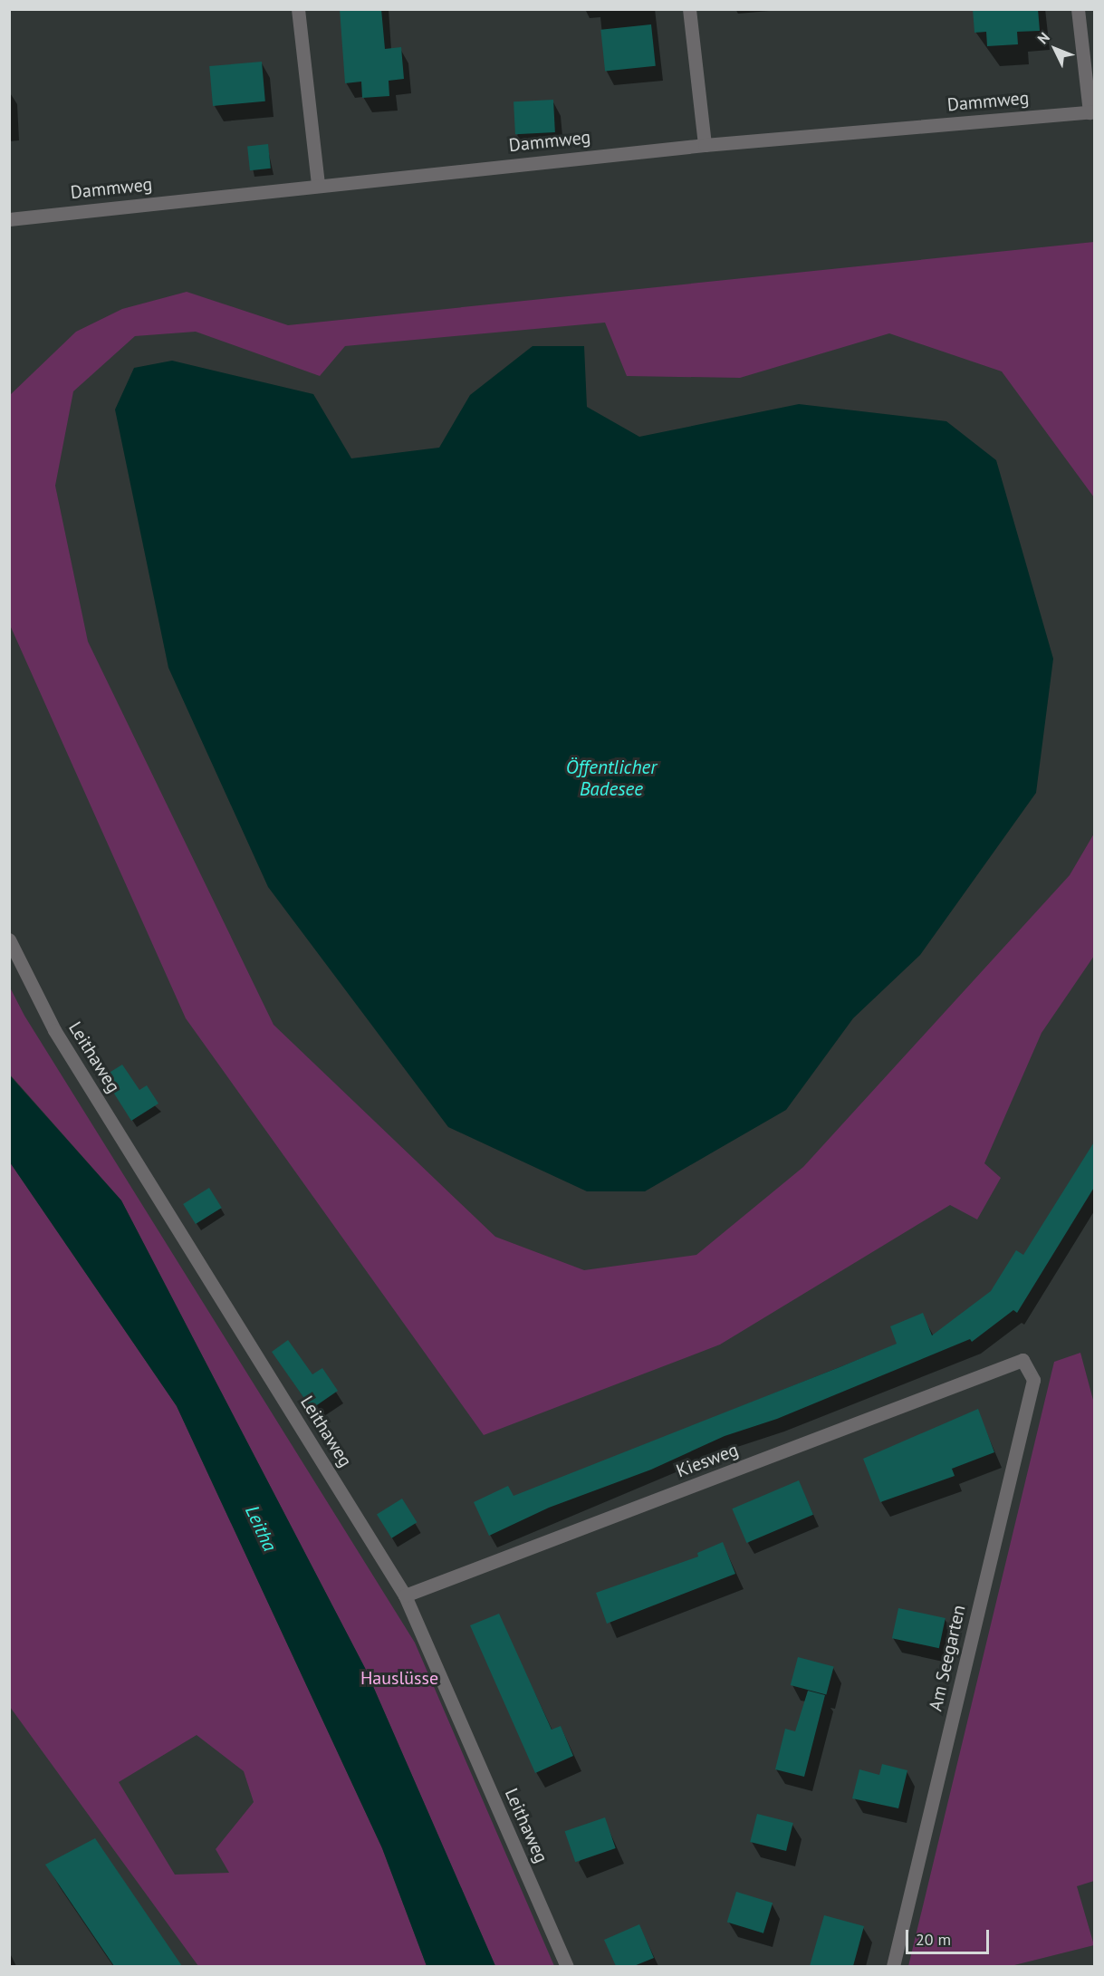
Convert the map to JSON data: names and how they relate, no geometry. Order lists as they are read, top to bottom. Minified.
{"streets":{"street":["Dammweg","Leithaweg","Kiesweg","Am Seegarten"]},"crossings":[["Leithaweg","Kiesweg"],["Kiesweg","Am Seegarten"]],"water":["Öffentlicher Badesee","Leitha"],"parks":["Hauslüsse"],"scale_bar":"20 m","north":"top left"}
